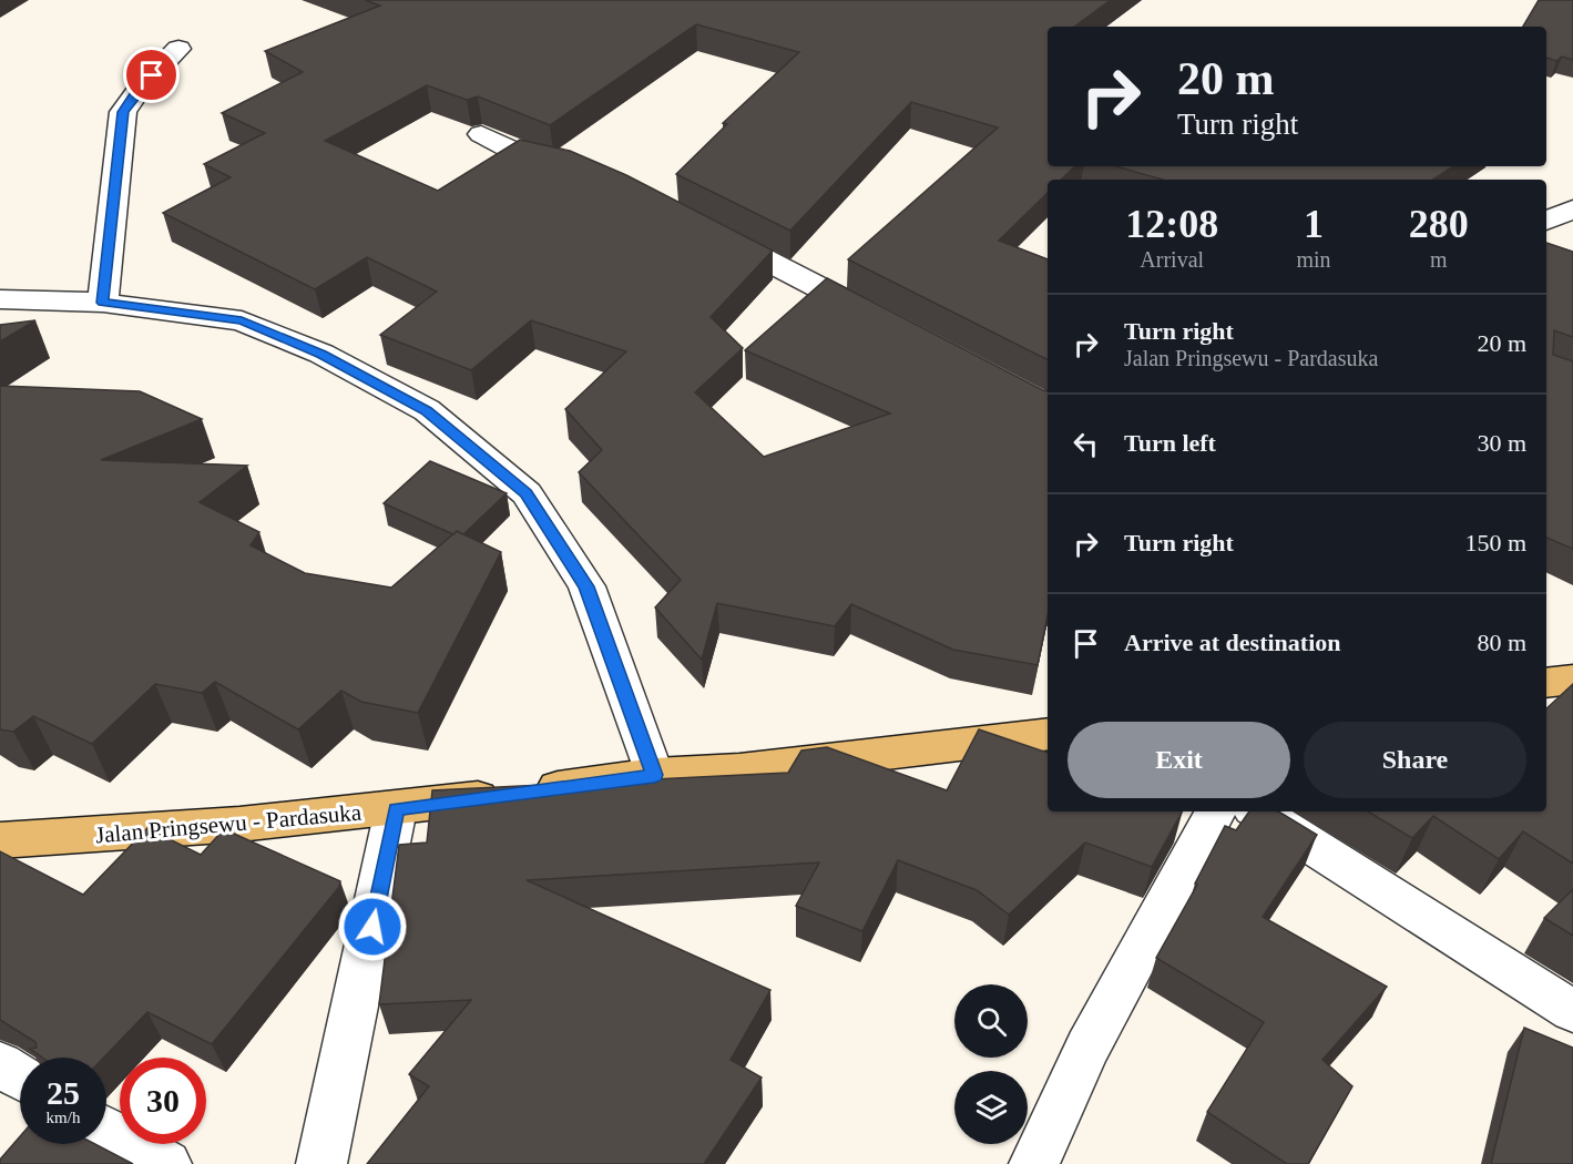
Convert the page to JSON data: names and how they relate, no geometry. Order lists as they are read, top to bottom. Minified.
{"streets":{"main road":["Jalan Pringsewu - Pardasuka"]},"page":{"turn":["20 m","Turn right"],"eta":["12:08","Arrival","1","min","280","m"],"list":[{"name":"Turn right","note":"Jalan Pringsewu - Pardasuka","value":"20 m"},{"name":"Turn left","value":"30 m"},{"name":"Turn right","value":"150 m"},{"name":"Arrive at destination","value":"80 m"}],"buttons":["Exit","Share"],"speed":"25 km/h","limit":"30"}}
